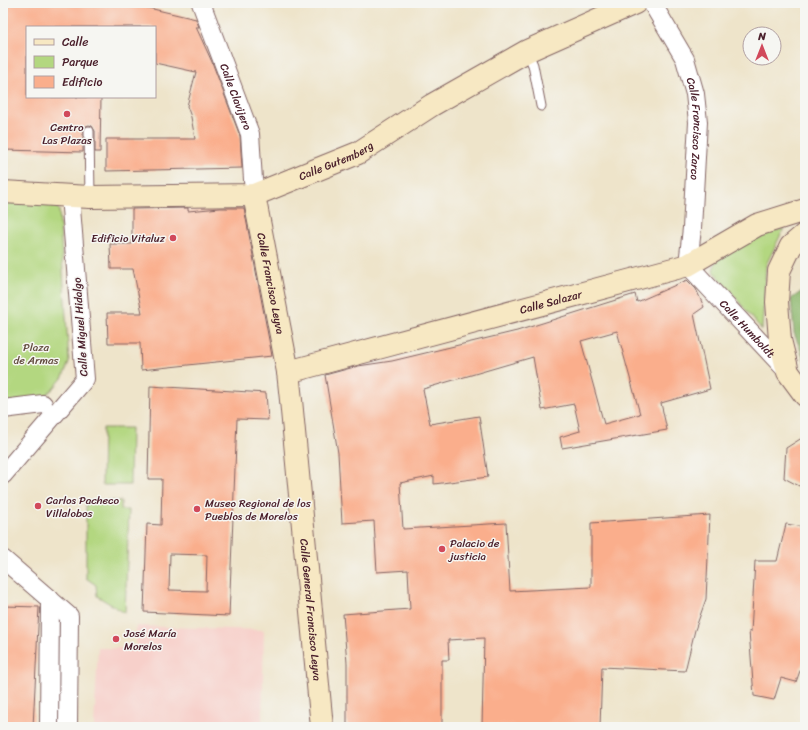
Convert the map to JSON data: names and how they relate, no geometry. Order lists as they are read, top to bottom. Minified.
{"streets":{"street":["Calle Clavijero","Calle Francisco Zarco","Calle Gutemberg","Calle Francisco Leyva","Calle Salazar","Calle Miguel Hidalgo","Calle Humboldt","Calle General Francisco Leyva"]},"crossings":[["Calle Clavijero","Calle Gutemberg"],["Calle Clavijero","Calle Francisco Leyva"],["Calle Francisco Zarco","Calle Salazar"],["Calle Francisco Zarco","Calle Humboldt"],["Calle Gutemberg","Calle Francisco Leyva"],["Calle Gutemberg","Calle Miguel Hidalgo"],["Calle Francisco Leyva","Calle Salazar"],["Calle Francisco Leyva","Calle General Francisco Leyva"],["Calle Salazar","Calle Humboldt"],["Calle Salazar","Calle General Francisco Leyva"]],"parks":["Plaza de Armas"],"places":["Centro Las Plazas","Edificio Vitaluz","Carlos Pacheco Villalobos","Museo Regional de los Pueblos de Morelos","Palacio de justicia","José María Morelos"],"legend":["Calle","Parque","Edificio"],"north":"top"}
